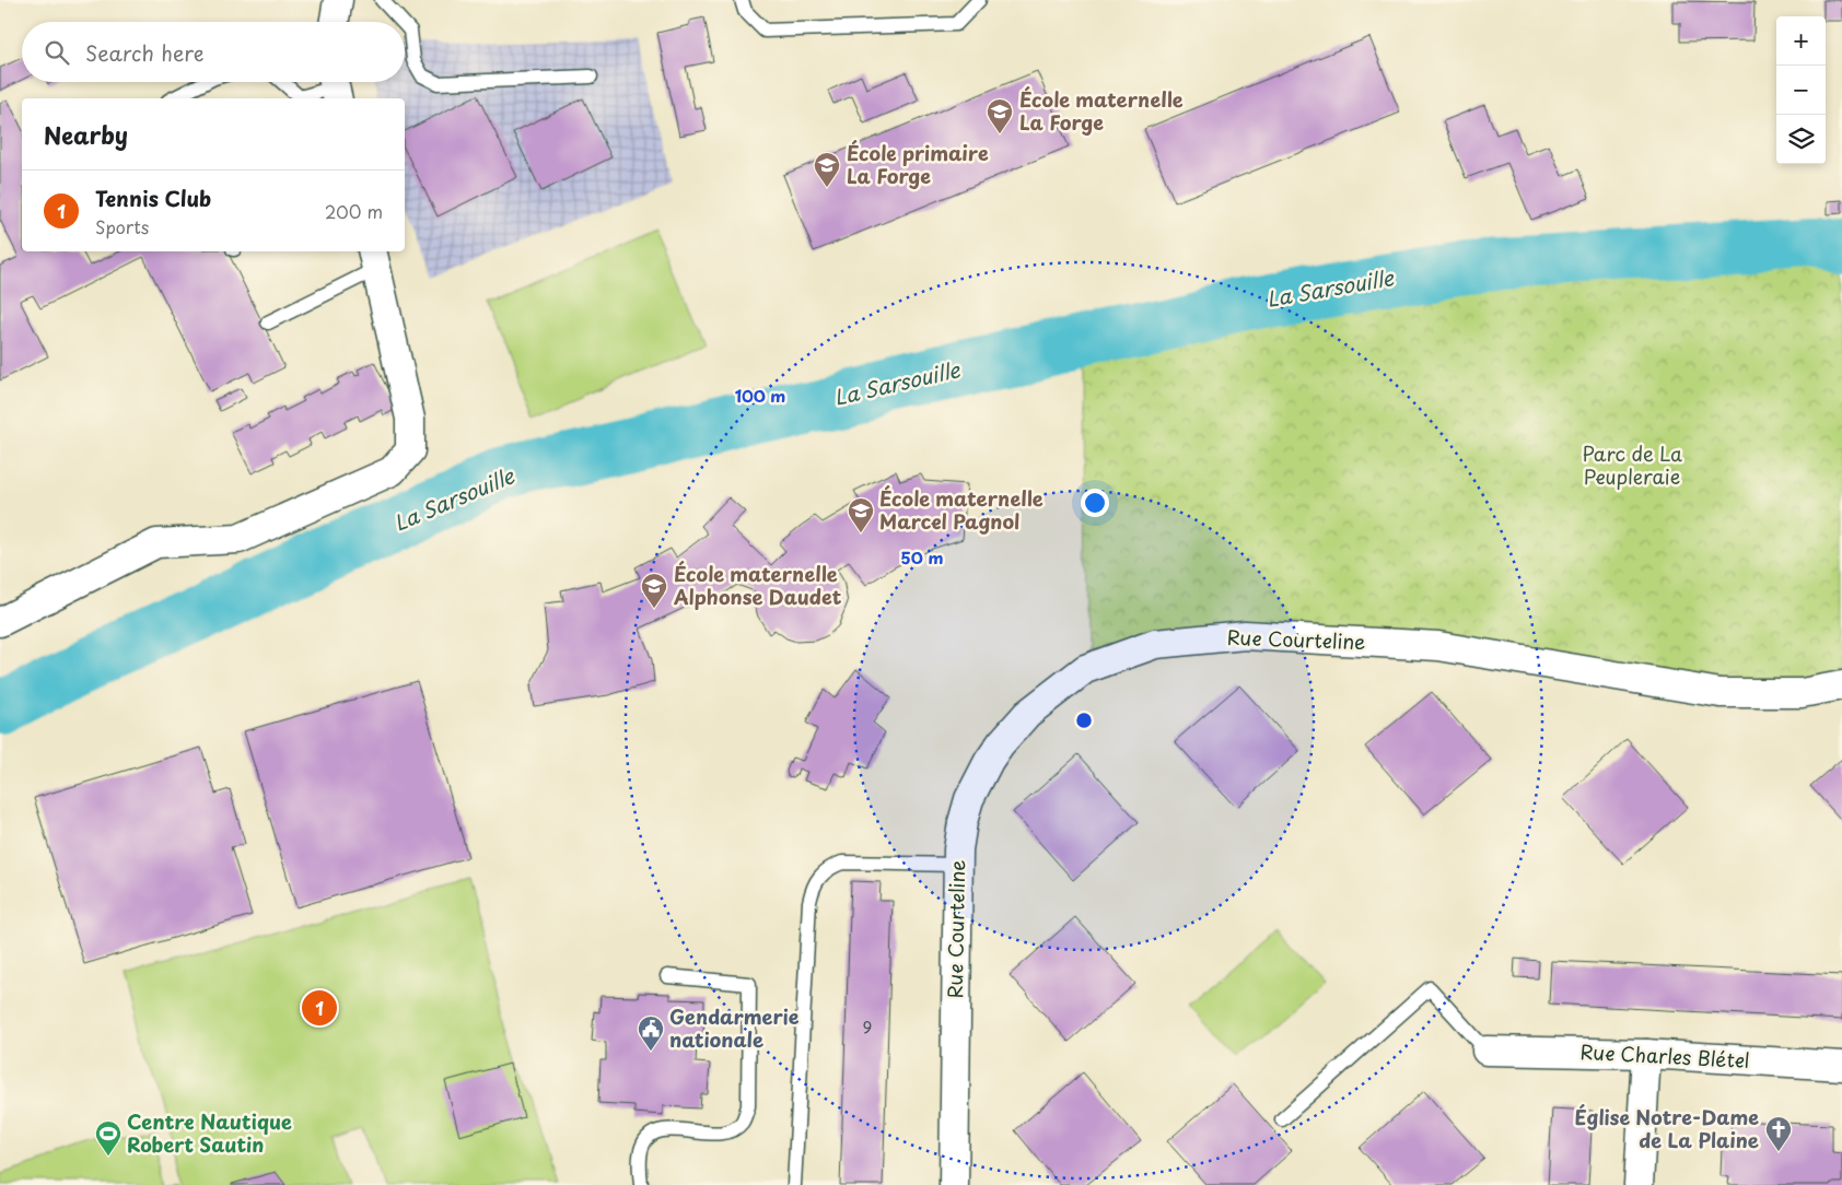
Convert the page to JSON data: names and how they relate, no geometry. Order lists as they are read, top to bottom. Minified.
{"streets":{"street":["Rue Courteline","Rue Charles Blétel"]},"water":["La Sarsouille"],"parks":["Parc de La Peupleraie"],"places":{"school or university":["École maternelle La Forge","École primaire La Forge","École maternelle Marcel Pagnol","École maternelle Alphonse Daudet"],"public building":["Gendarmerie nationale"],"church":["Église Notre-Dame de La Plaine"],"sports":["Centre Nautique Robert Sautin"]},"house_numbers":["9"],"page":{"map_buttons":["+","−"],"search":"Search here","heading":"Nearby","list":[{"mark":"1","name":"Tennis Club","note":"Sports","value":"200 m"}],"pins":"1"},"rings":["100 m","50 m"]}
